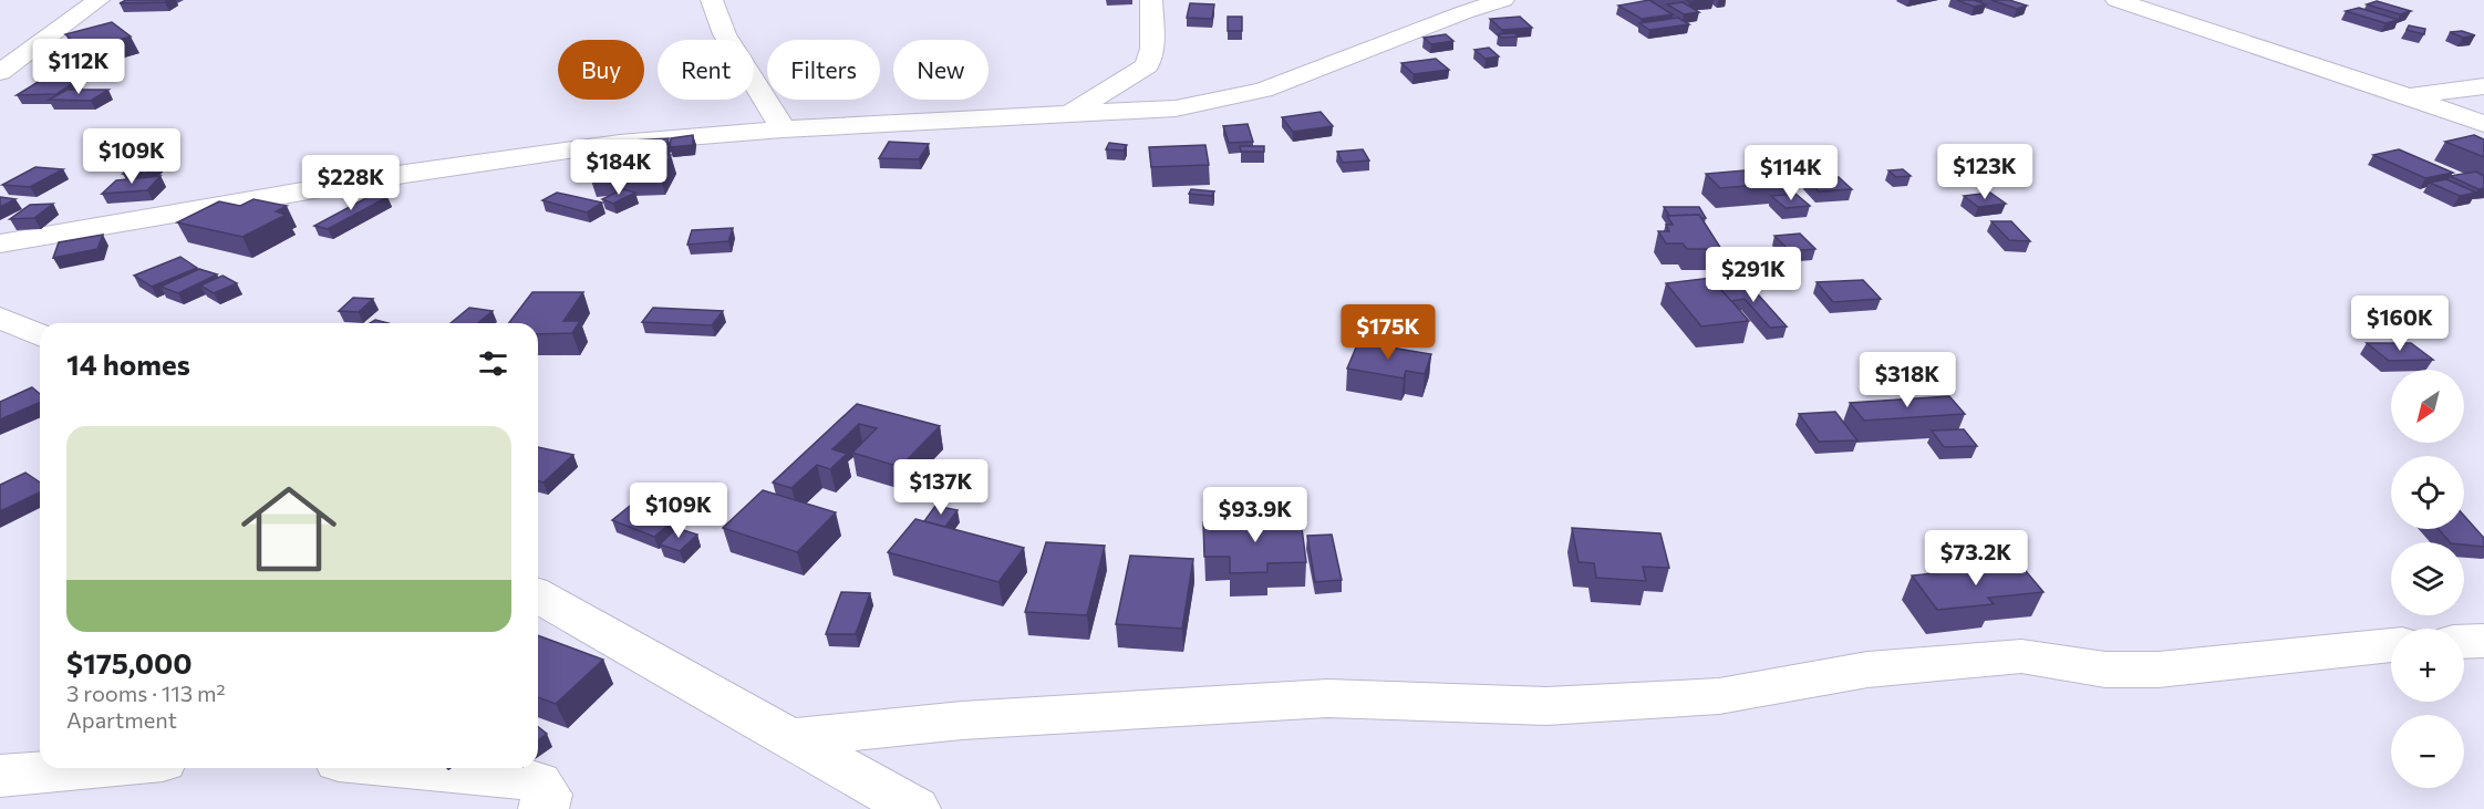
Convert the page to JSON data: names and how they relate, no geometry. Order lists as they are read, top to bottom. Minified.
{"north":"bottom left","page":{"price":["$112K","$109K","$184K","$123K","$114K","$228K","$291K","$160K","$175K","$318K","$137K","$109K","$93.9K","$73.2K"],"chip":["Buy","Rent","Filters","New"],"heading":"14 homes","map_buttons":["+","−"],"list":[{"name":"$175,000","note":"3 rooms · 113 m² · Apartment"}]}}
